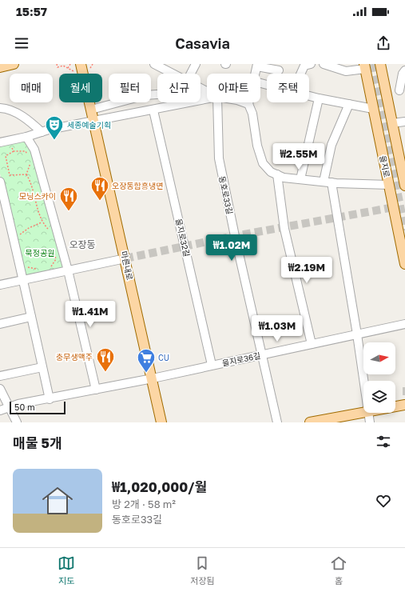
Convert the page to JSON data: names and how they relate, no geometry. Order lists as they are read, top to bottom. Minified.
{"streets":{"main road":["을지로","마른내로"],"street":["동호로33길","을지로32길","을지로36길"]},"crossings":[["동호로33길","을지로36길"],["을지로32길","을지로36길"],["마른내로","을지로36길"]],"districts":["오장동"],"parks":["묵정공원"],"places":{"theatre":["세종예술기획"],"restaurant":["오장동함흥냉면","모닝스카이","충무생맥주"],"supermarket":["CU"]},"scale_bar":"50 m","north":"right","page":{"status":"15:57","header":"Casavia","chip":["매매","월세","필터","신규","아파트","주택"],"price":["₩2.55M","₩1.02M","₩2.19M","₩1.41M","₩1.03M"],"scale":"50 m","heading":"매물 5개","list":[{"name":"₩1,020,000/월","note":"방 2개 · 58 m² · 동호로33길"}],"tabs":["지도","저장됨","홈"]}}
